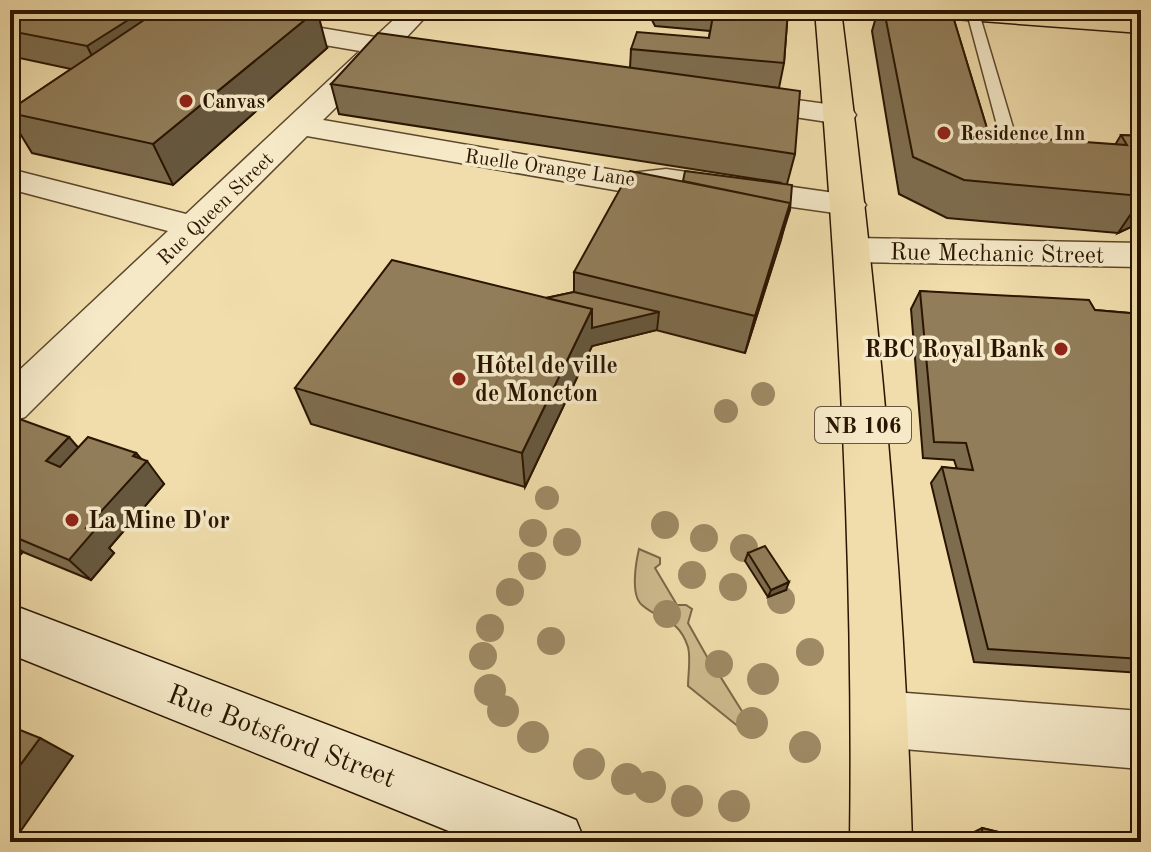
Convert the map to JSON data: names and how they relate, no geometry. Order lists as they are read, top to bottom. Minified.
{"streets":{"main road":["NB 106"],"street":["Ruelle Orange Lane","Rue Queen Street","Rue Mechanic Street","Rue Botsford Street"]},"crossings":[["Ruelle Orange Lane","Rue Queen Street"],["Ruelle Orange Lane","NB 106"],["Rue Mechanic Street","NB 106"]],"places":["Canvas","Residence Inn","RBC Royal Bank","Hôtel de ville de Moncton","La Mine D'or"]}
